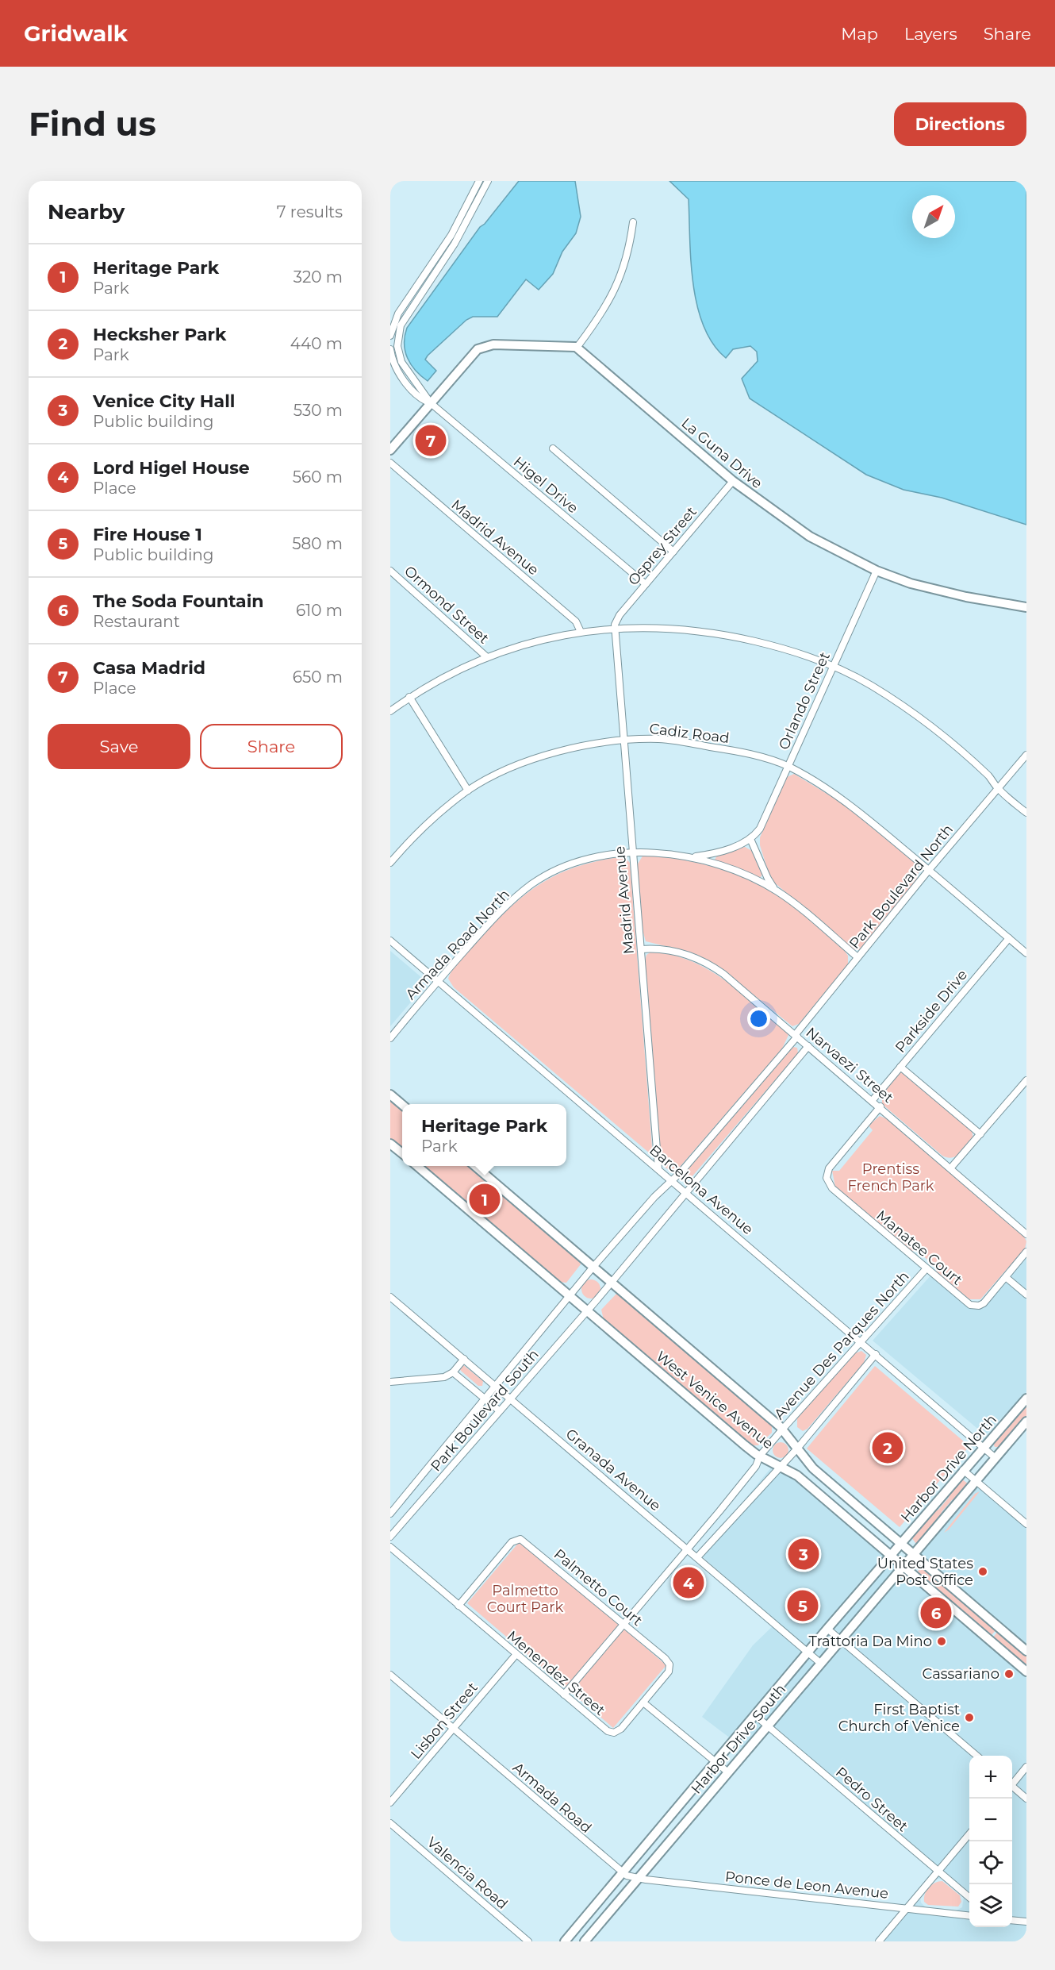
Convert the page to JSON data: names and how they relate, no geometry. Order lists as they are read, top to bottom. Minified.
{"streets":{"street":["La Guna Drive","Higel Drive","Madrid Avenue","Osprey Street","Ormond Street","Orlando Street","Cadiz Road","Park Boulevard North","Armada Road North","Parkside Drive","Narvaezi Street","Barcelona Avenue","Manatee Court","Avenue Des Parques North","West Venice Avenue","Park Boulevard South","Harbor Drive North","Granada Avenue","Palmetto Court","Menendez Street","Lisbon Street","Harbor Drive South","Armada Road","Pedro Street","Valencia Road","Ponce de Leon Avenue"]},"crossings":[["La Guna Drive","Osprey Street"],["La Guna Drive","Orlando Street"],["Higel Drive","Osprey Street"],["Madrid Avenue","Osprey Street"],["Madrid Avenue","Cadiz Road"],["Madrid Avenue","Armada Road North"],["Madrid Avenue","Narvaezi Street"],["Madrid Avenue","Barcelona Avenue"],["Orlando Street","Cadiz Road"],["Cadiz Road","Park Boulevard North"],["Cadiz Road","Parkside Drive"],["Park Boulevard North","Armada Road North"],["Park Boulevard North","Narvaezi Street"],["Park Boulevard North","Barcelona Avenue"],["Park Boulevard North","West Venice Avenue"],["Park Boulevard North","Park Boulevard South"],["Armada Road North","Barcelona Avenue"],["Parkside Drive","Narvaezi Street"],["Narvaezi Street","Manatee Court"],["Barcelona Avenue","Avenue Des Parques North"],["Barcelona Avenue","Harbor Drive North"],["Manatee Court","Avenue Des Parques North"],["Avenue Des Parques North","West Venice Avenue"],["Avenue Des Parques North","Granada Avenue"],["Avenue Des Parques North","Palmetto Court"],["Avenue Des Parques North","Menendez Street"],["West Venice Avenue","Park Boulevard South"],["West Venice Avenue","Harbor Drive North"],["West Venice Avenue","Harbor Drive South"],["Park Boulevard South","Granada Avenue"],["Harbor Drive North","Harbor Drive South"],["Granada Avenue","Harbor Drive South"],["Palmetto Court","Menendez Street"],["Menendez Street","Lisbon Street"],["Lisbon Street","Armada Road"],["Harbor Drive South","Armada Road"],["Harbor Drive South","Pedro Street"],["Harbor Drive South","Ponce de Leon Avenue"],["Armada Road","Ponce de Leon Avenue"]],"parks":["Prentiss French Park","Palmetto Court Park"],"places":["United States Post Office","Trattoria Da Mino","Cassariano","First Baptist Church of Venice"],"north":"top right","page":{"header":"Gridwalk","nav":["Map","Layers","Share"],"buttons":["Directions",["Save","Share"]],"title":"Find us","heading":["Nearby","7 results"],"list":[{"mark":"1","name":"Heritage Park","note":"Park","value":"320 m"},{"mark":"2","name":"Hecksher Park","note":"Park","value":"440 m"},{"mark":"3","name":"Venice City Hall","note":"Public building","value":"530 m"},{"mark":"4","name":"Lord Higel House","note":"Place","value":"560 m"},{"mark":"5","name":"Fire House 1","note":"Public building","value":"580 m"},{"mark":"6","name":"The Soda Fountain","note":"Restaurant","value":"610 m"},{"mark":"7","name":"Casa Madrid","note":"Place","value":"650 m"}],"pins":["7","1","2","3","4","5","6"],"popup":["Heritage Park","Park"],"map_buttons":["+","−"]}}
